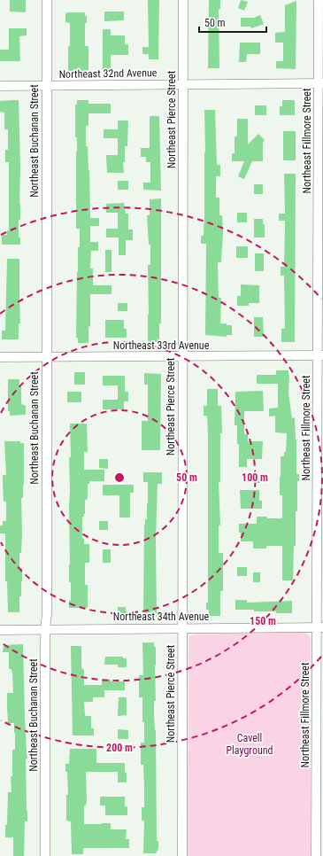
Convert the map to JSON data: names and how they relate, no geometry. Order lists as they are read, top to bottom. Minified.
{"streets":{"street":["Northeast 32nd Avenue","Northeast Pierce Street","Northeast Buchanan Street","Northeast Fillmore Street","Northeast 33rd Avenue","Northeast 34th Avenue"]},"crossings":[["Northeast 32nd Avenue","Northeast Pierce Street"],["Northeast 32nd Avenue","Northeast Buchanan Street"],["Northeast 32nd Avenue","Northeast Fillmore Street"],["Northeast Pierce Street","Northeast 33rd Avenue"],["Northeast Pierce Street","Northeast 34th Avenue"],["Northeast Buchanan Street","Northeast 33rd Avenue"],["Northeast Buchanan Street","Northeast 34th Avenue"],["Northeast Fillmore Street","Northeast 33rd Avenue"],["Northeast Fillmore Street","Northeast 34th Avenue"]],"parks":["Cavell Playground"],"scale_bar":"50 m","rings":["50 m","100 m","150 m","200 m"]}
